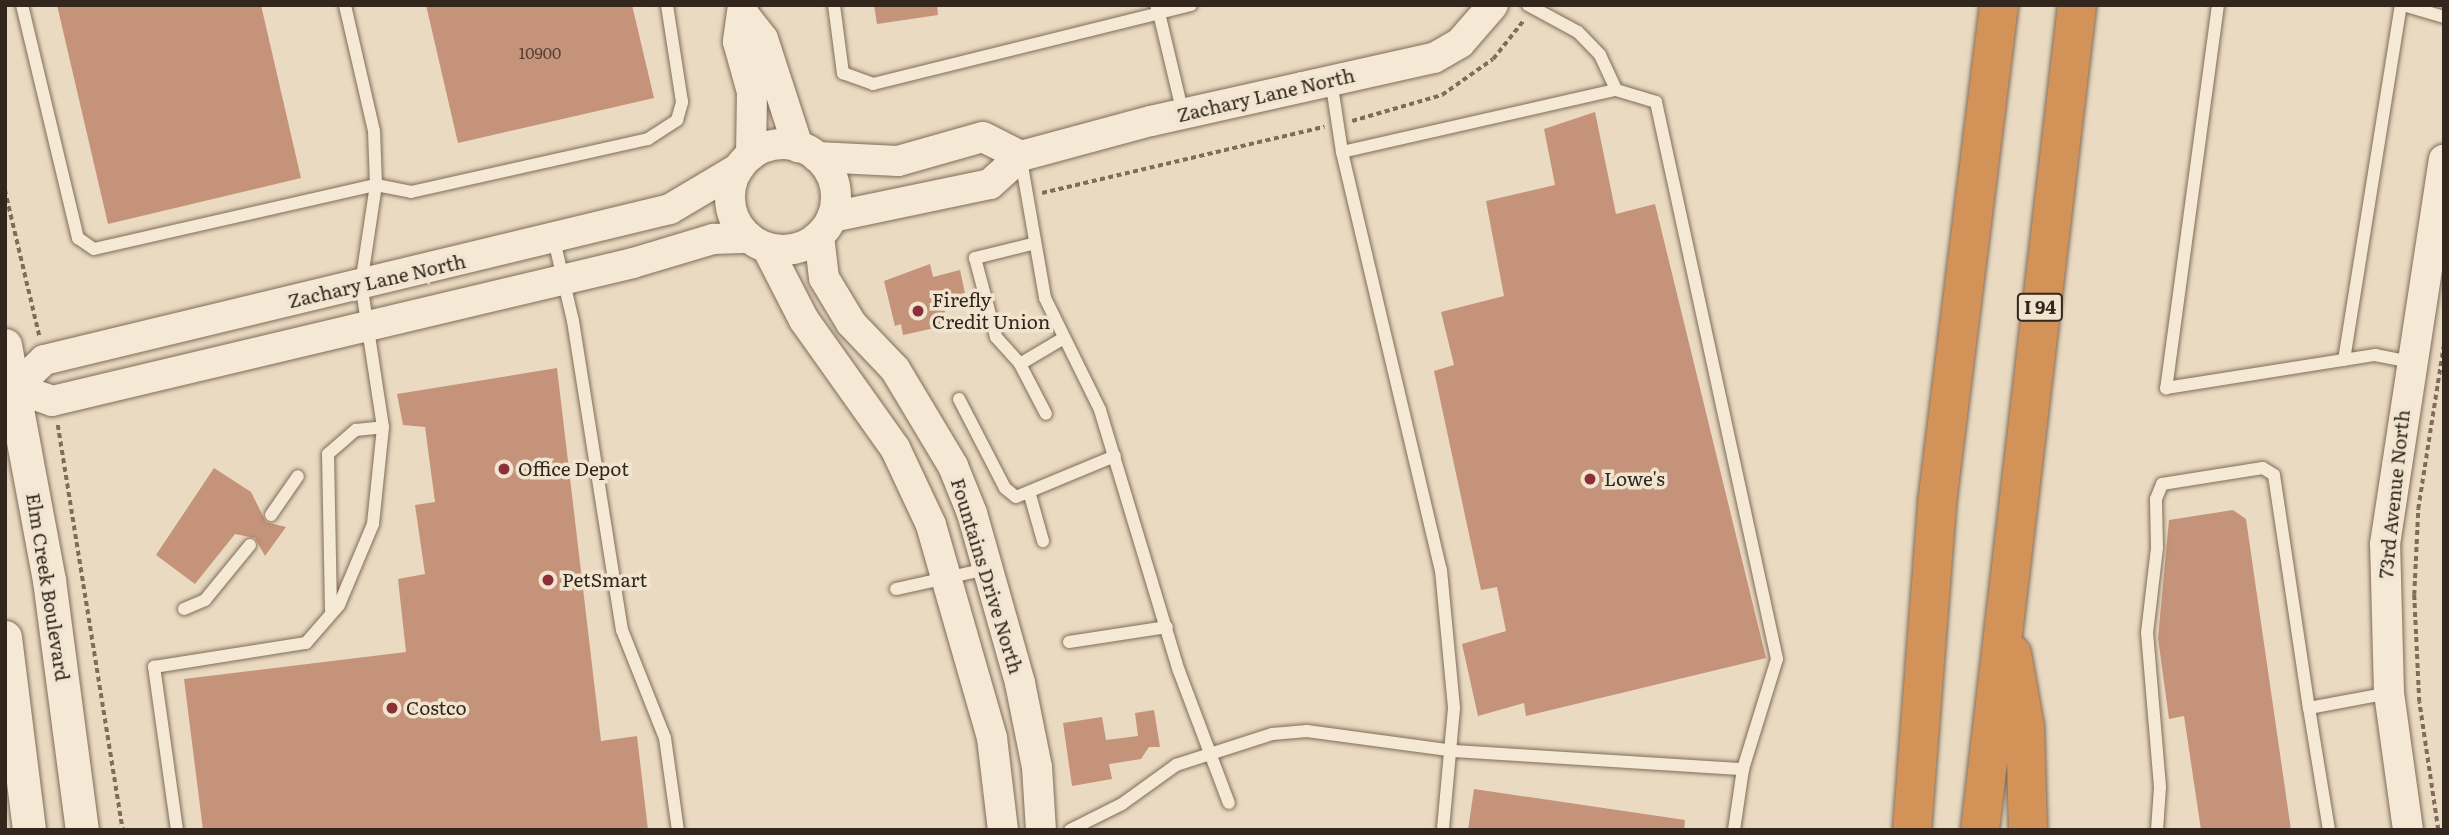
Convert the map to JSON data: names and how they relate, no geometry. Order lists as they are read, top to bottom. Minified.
{"streets":{"highway":["I 94"],"main road":["Elm Creek Boulevard"],"street":["Zachary Lane North","73rd Avenue North","Fountains Drive North"]},"crossings":[["Zachary Lane North","Fountains Drive North"]],"places":["Firefly Credit Union","Office Depot","Lowe's","PetSmart","Costco"],"house_numbers":["10900"]}
